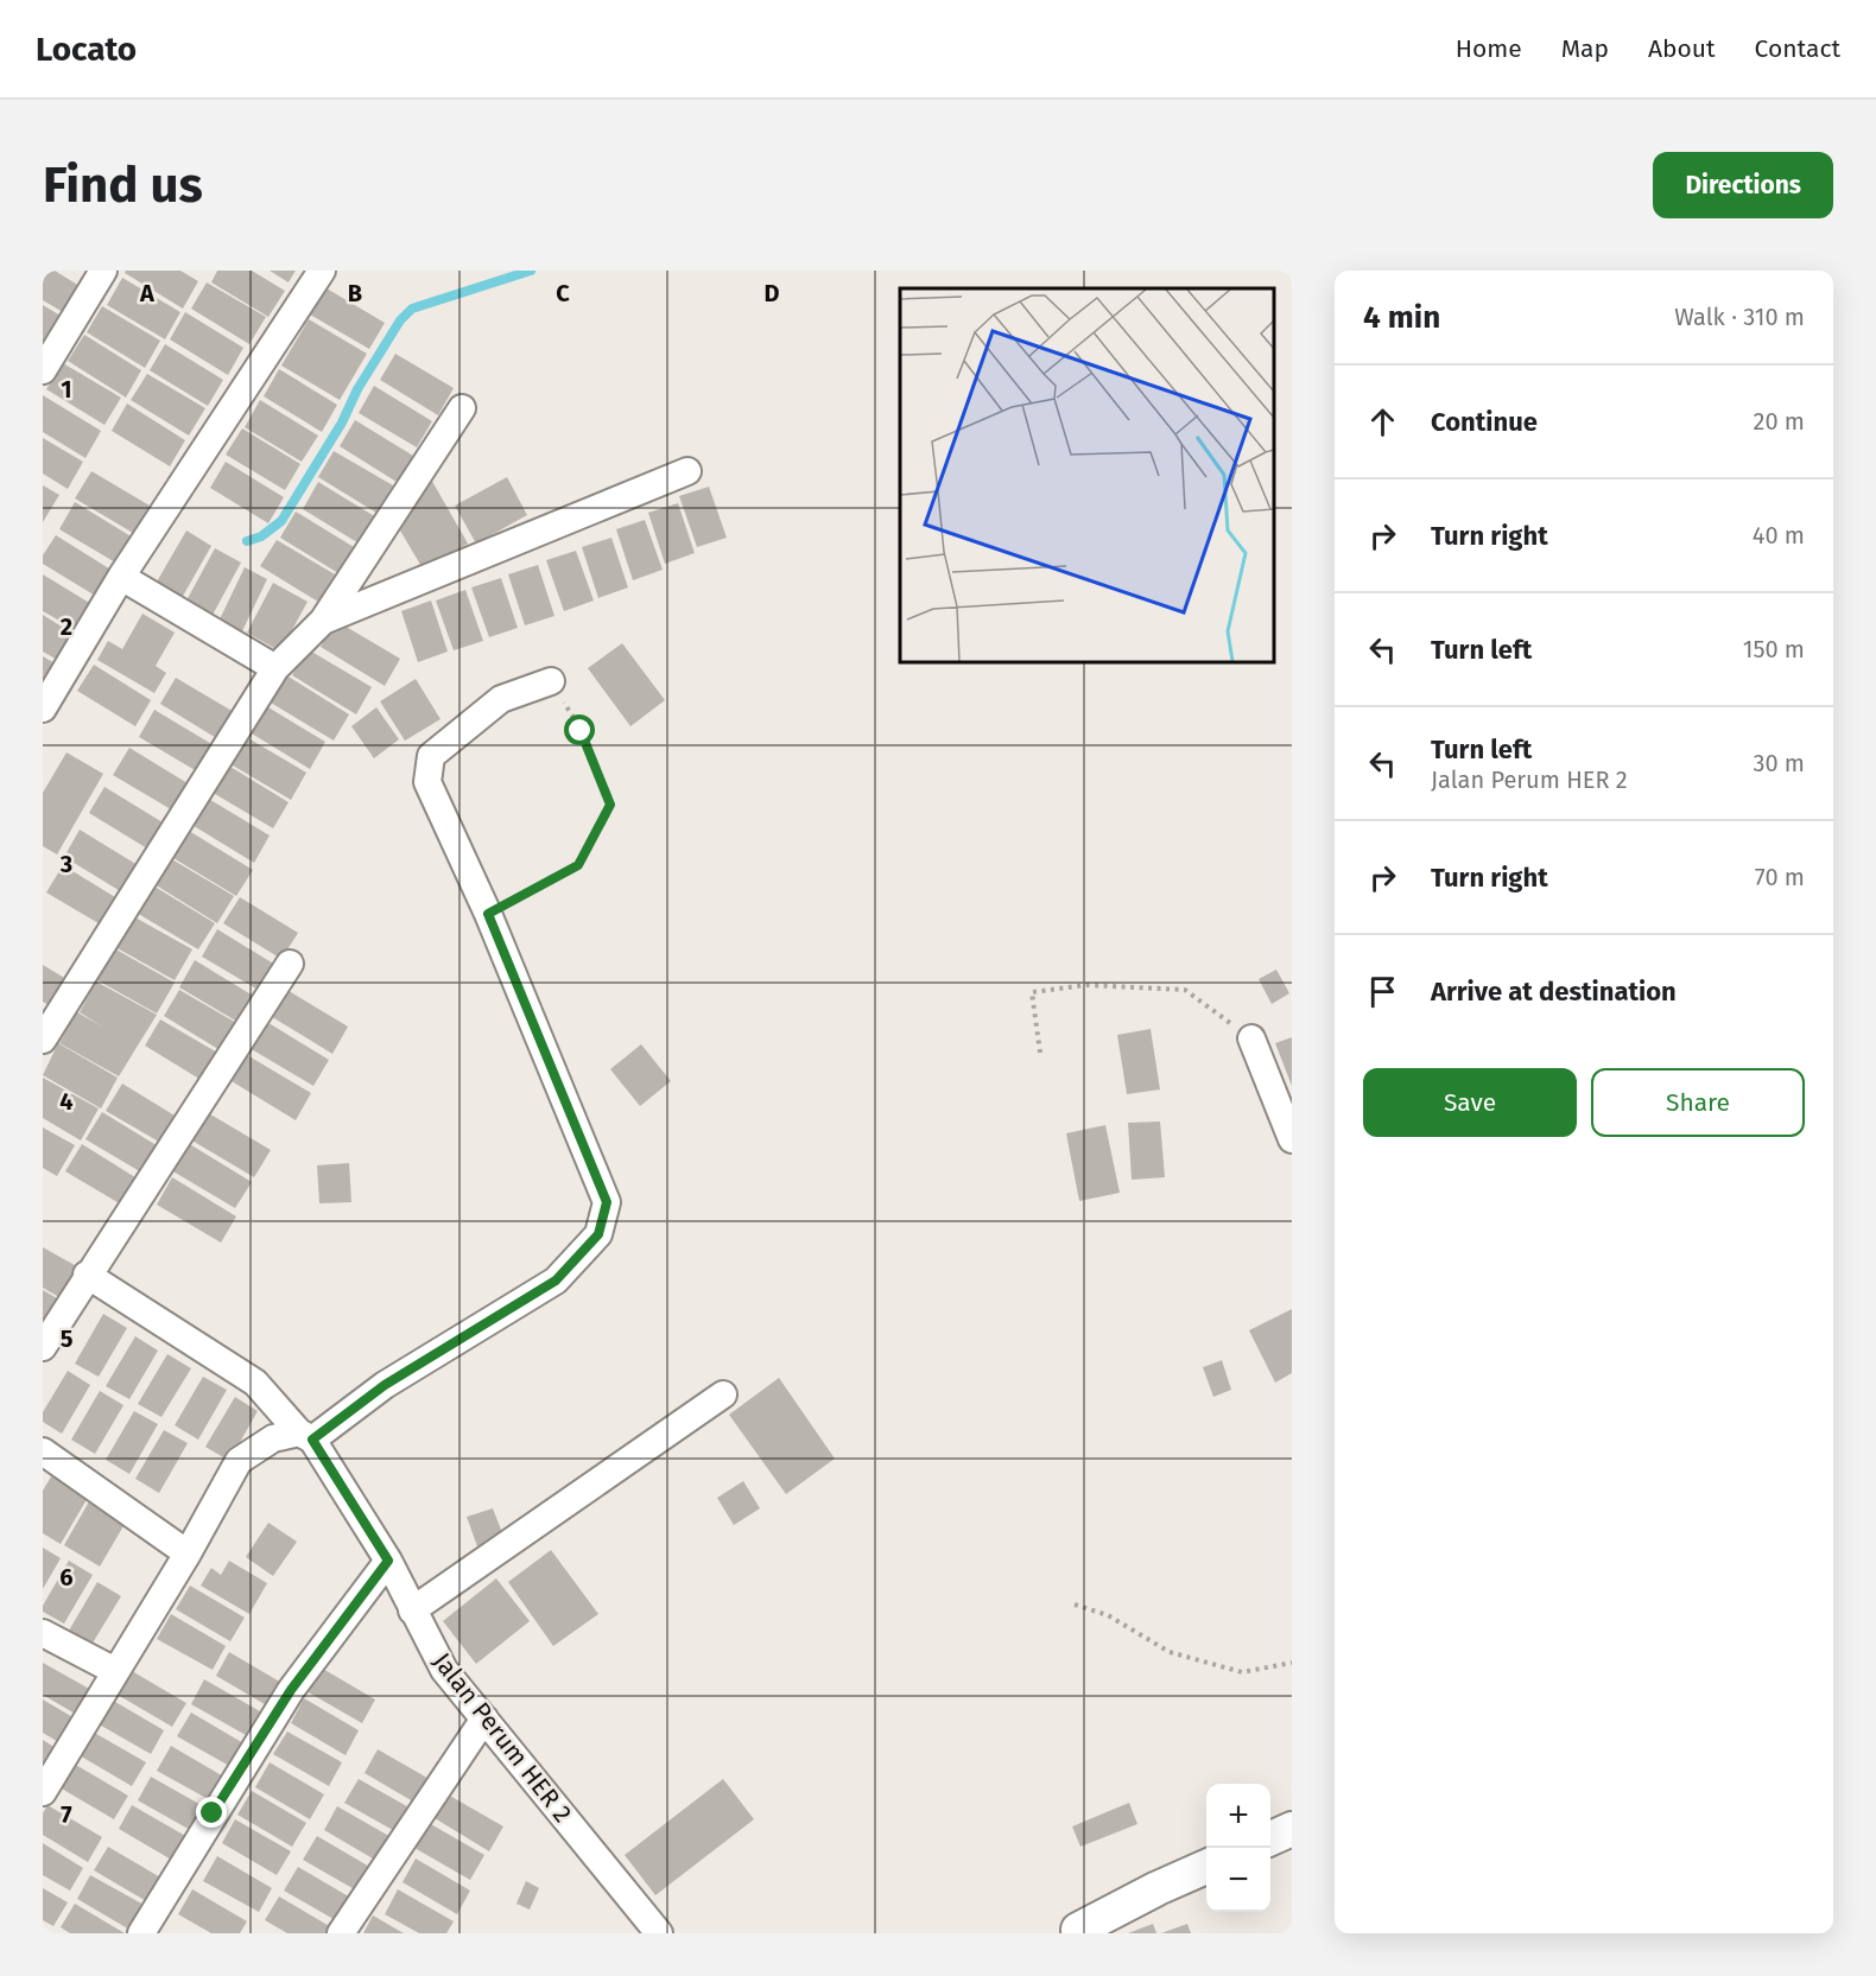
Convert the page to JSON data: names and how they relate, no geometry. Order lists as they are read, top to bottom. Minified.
{"streets":{"street":["Jalan Perum HER 2"]},"page":{"header":"Locato","nav":["Home","Map","About","Contact"],"buttons":["Directions",["Save","Share"]],"title":"Find us","heading":["4 min","Walk · 310 m"],"list":[["Continue","20 m"],["Turn right","40 m"],["Turn left","150 m"],["Turn left","Jalan Perum HER 2","30 m"],["Turn right","70 m"],"Arrive at destination"],"map_buttons":["+","−"]},"grid":{"columns":["A","B","C","D"],"rows":["1","2","3","4","5","6","7"]}}
